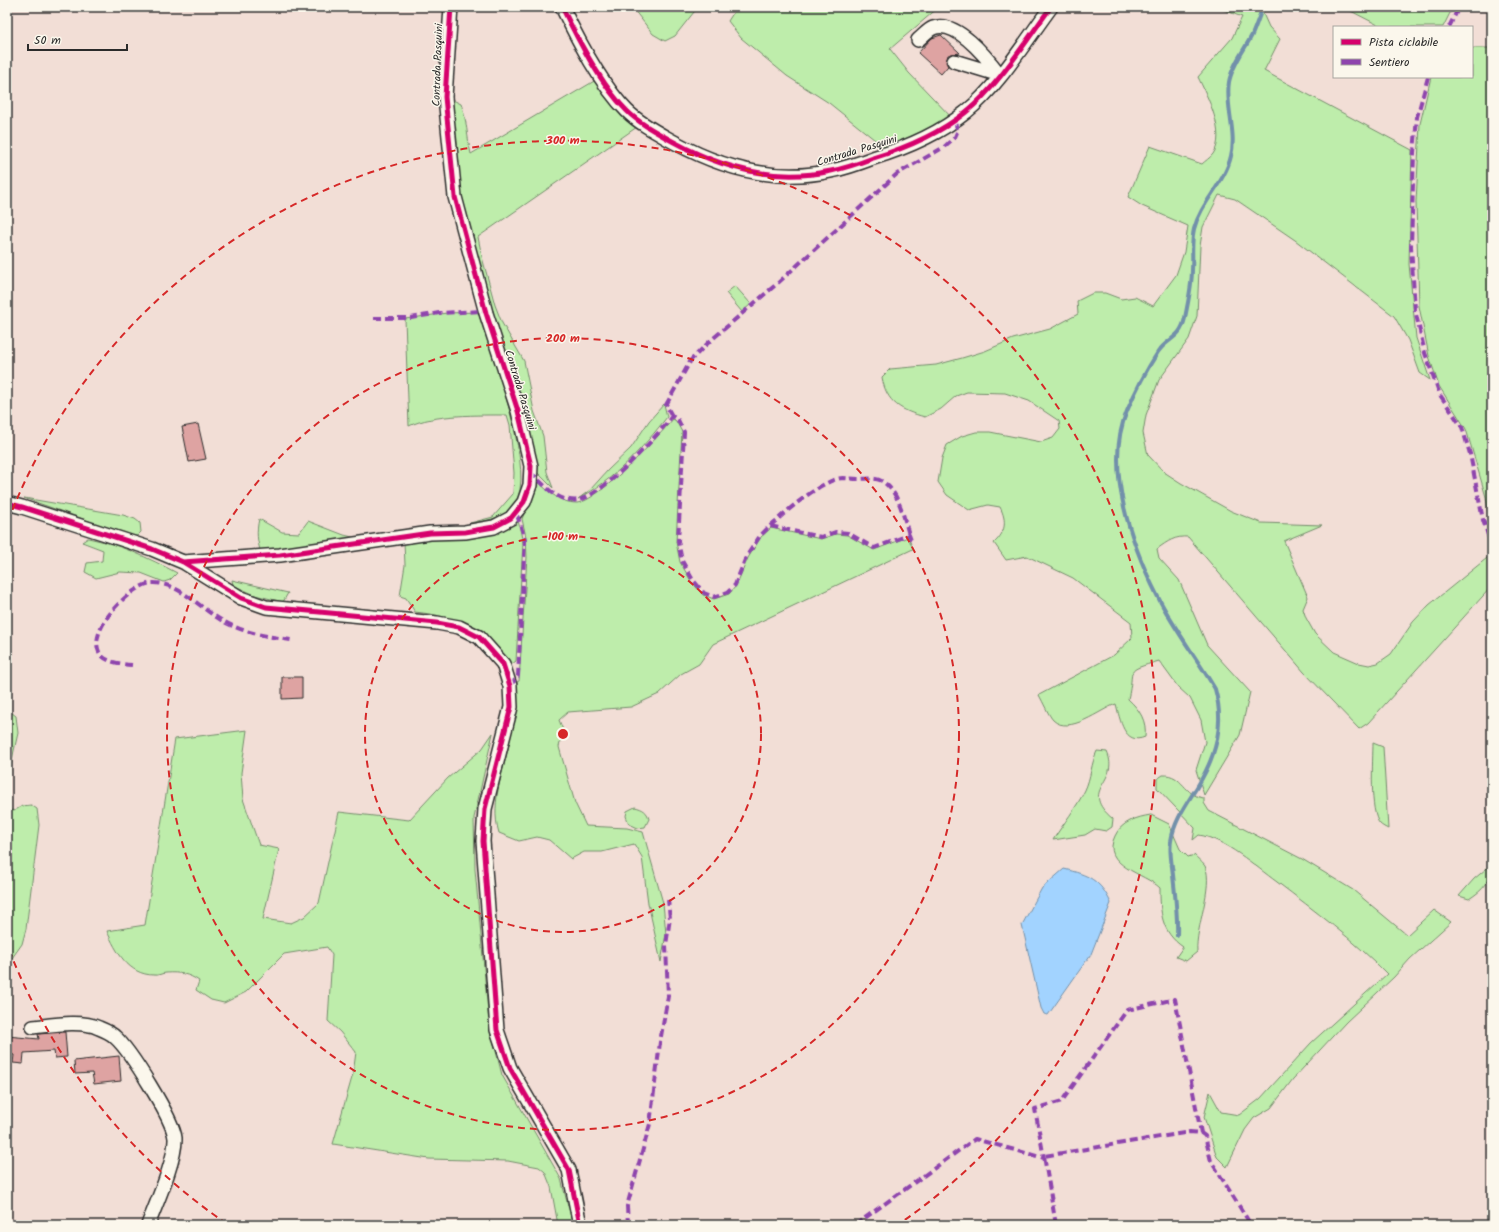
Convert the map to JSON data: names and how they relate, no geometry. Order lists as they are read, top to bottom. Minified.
{"streets":{"street":["Contrada Pasquini"]},"legend":["Pista ciclabile","Sentiero"],"scale_bar":"50 m","rings":["300 m","200 m","100 m"]}
